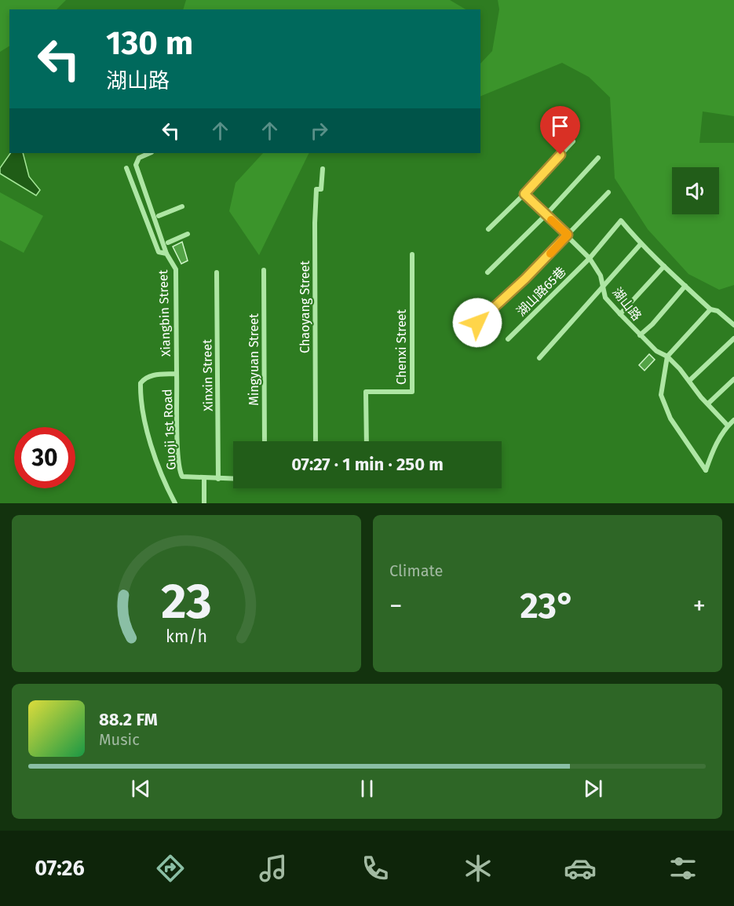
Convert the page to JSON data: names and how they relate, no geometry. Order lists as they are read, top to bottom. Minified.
{"streets":{"street":["湖山路65巷","湖山路","Chaoyang Street","Xiangbin Street","Chenxi Street","Mingyuan Street","Xinxin Street","Guoji 1st Road"]},"crossings":[["湖山路65巷","湖山路"],["Xiangbin Street","Guoji 1st Road"],["Xinxin Street","Guoji 1st Road"]],"page":{"turn":["130 m","湖山路"],"limit":"30","trip":"07:27 · 1 min · 250 m","tile":"Climate","heat":["−","23°","+"],"song":["88.2 FM","Music"],"tabs":"07:26","gauge":["23","km/h"]}}
